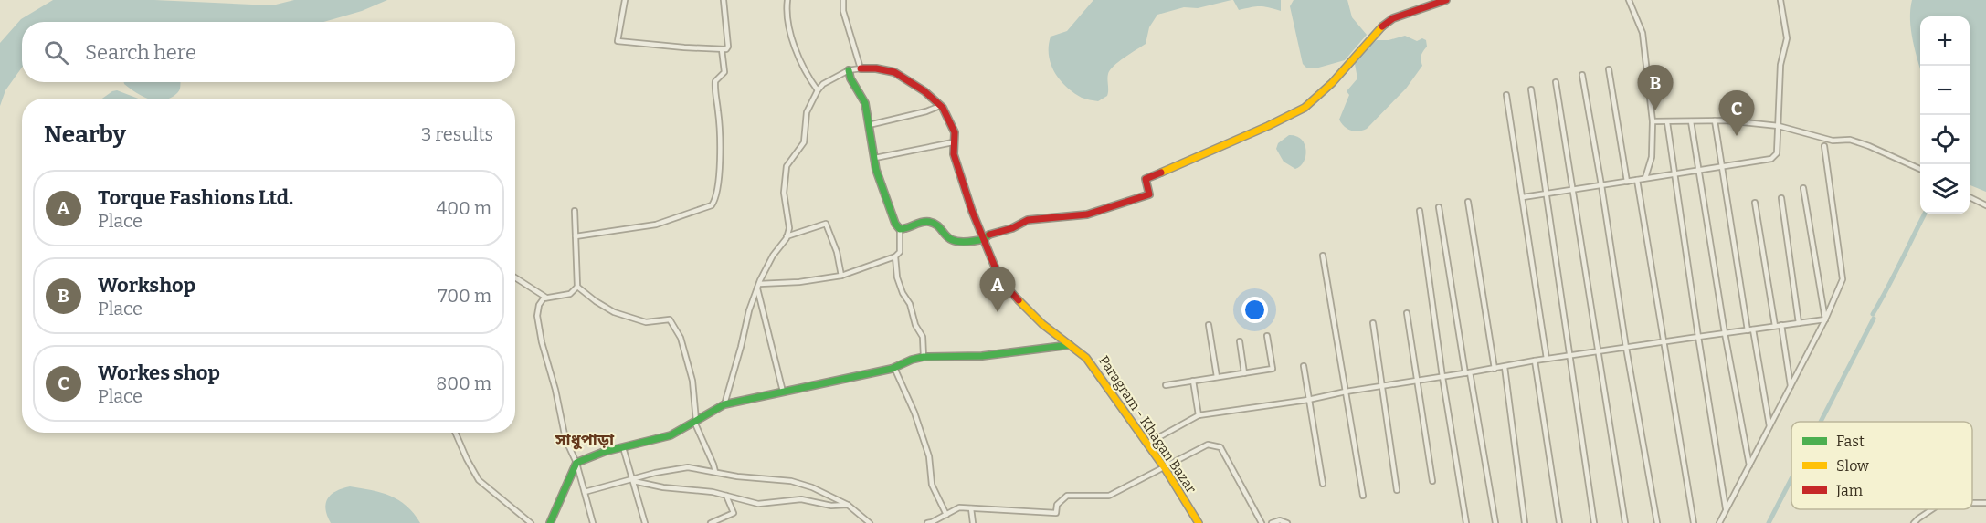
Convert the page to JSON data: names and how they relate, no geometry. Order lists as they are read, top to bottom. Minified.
{"streets":{"street":["Paragram - Khagan Bazar"]},"districts":["সাধুপাড়া"],"legend":["Fast","Slow","Jam"],"page":{"map_buttons":["+","−"],"search":"Search here","pins":["B","C","A"],"heading":["Nearby","3 results"],"list":[{"mark":"A","name":"Torque Fashions Ltd.","note":"Place","value":"400 m"},{"mark":"B","name":"Workshop","note":"Place","value":"700 m"},{"mark":"C","name":"Workes shop","note":"Place","value":"800 m"}]}}
